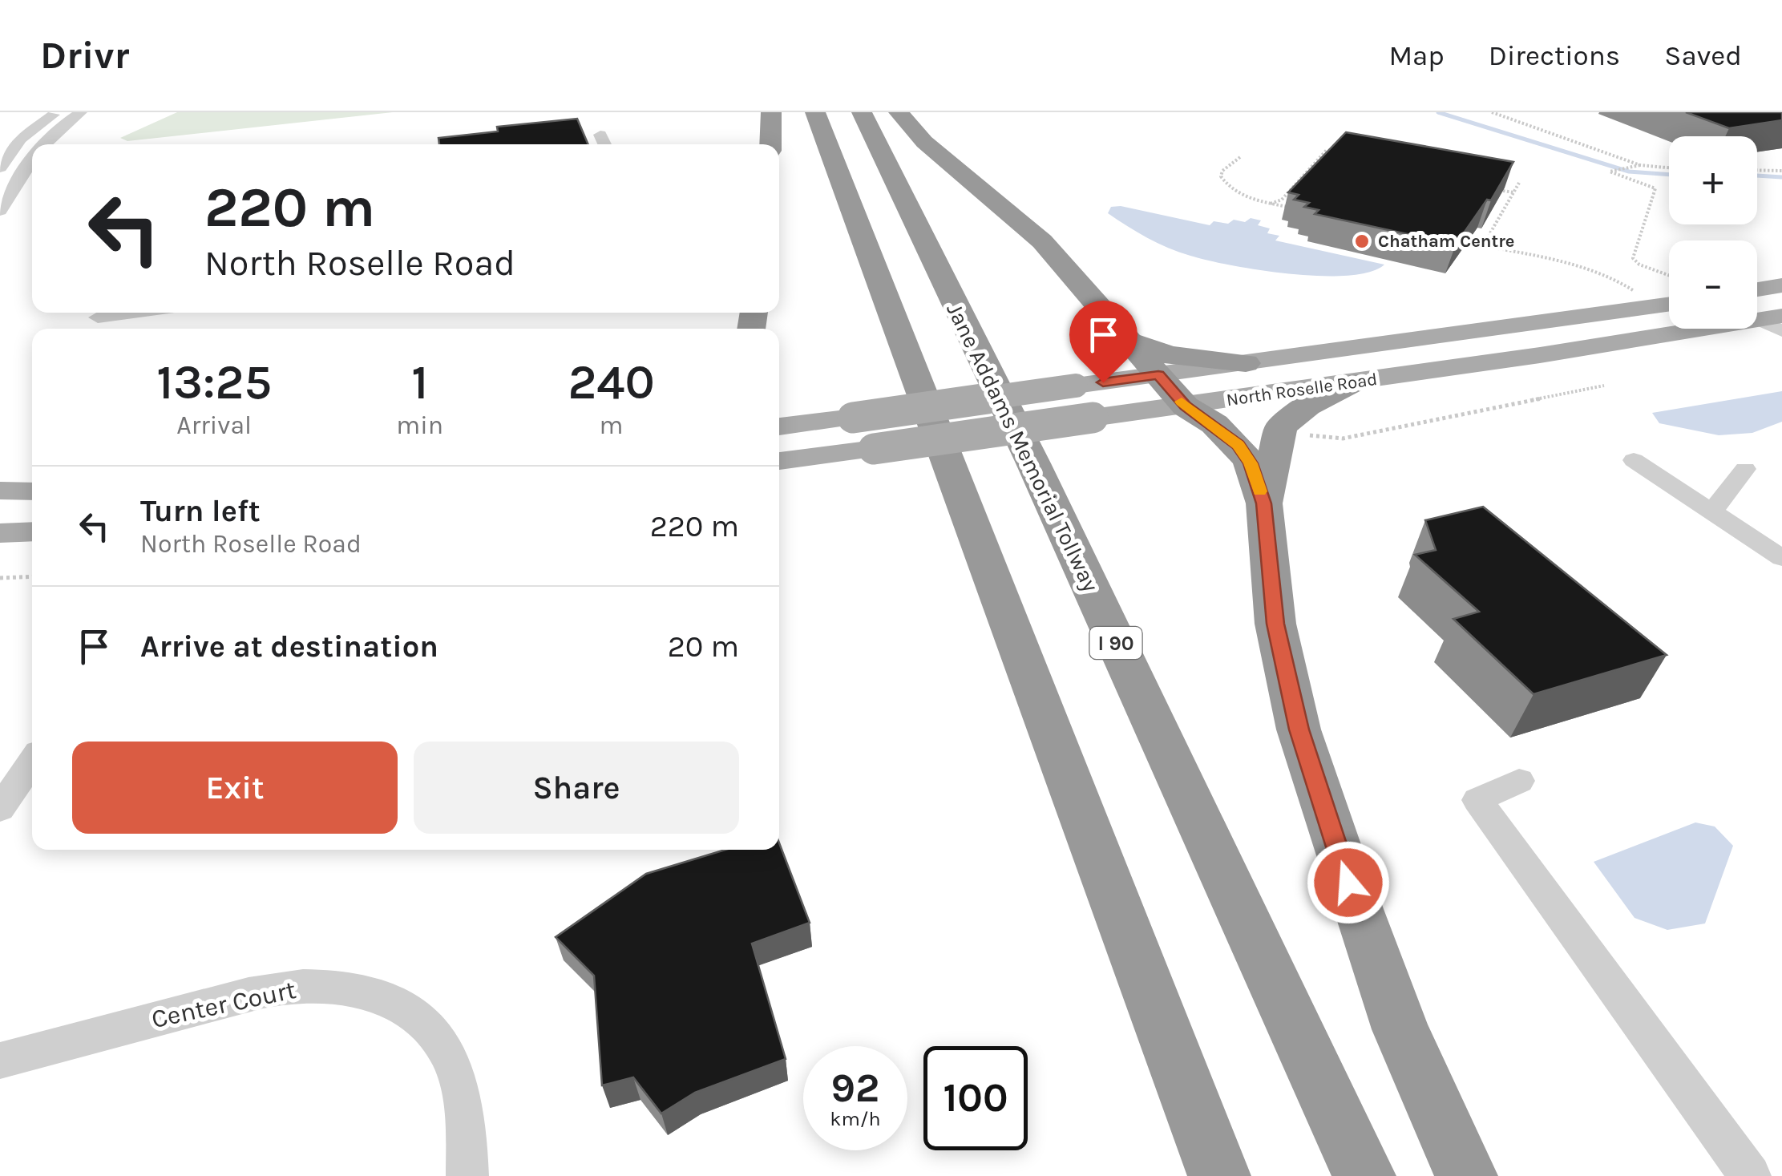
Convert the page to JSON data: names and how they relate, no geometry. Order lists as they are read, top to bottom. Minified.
{"streets":{"highway":["Jane Addams Memorial Tollway","I 90"],"main road":["North Roselle Road"],"street":["Center Court"]},"places":["Chatham Centre"],"page":{"header":"Drivr","nav":["Map","Directions","Saved"],"map_buttons":["+","−"],"turn":["220 m","North Roselle Road"],"eta":["13:25","Arrival","1","min","240","m"],"list":[{"name":"Turn left","note":"North Roselle Road","value":"220 m"},{"name":"Arrive at destination","value":"20 m"}],"buttons":["Exit","Share"],"speed":"92 km/h","limit":"100"}}
